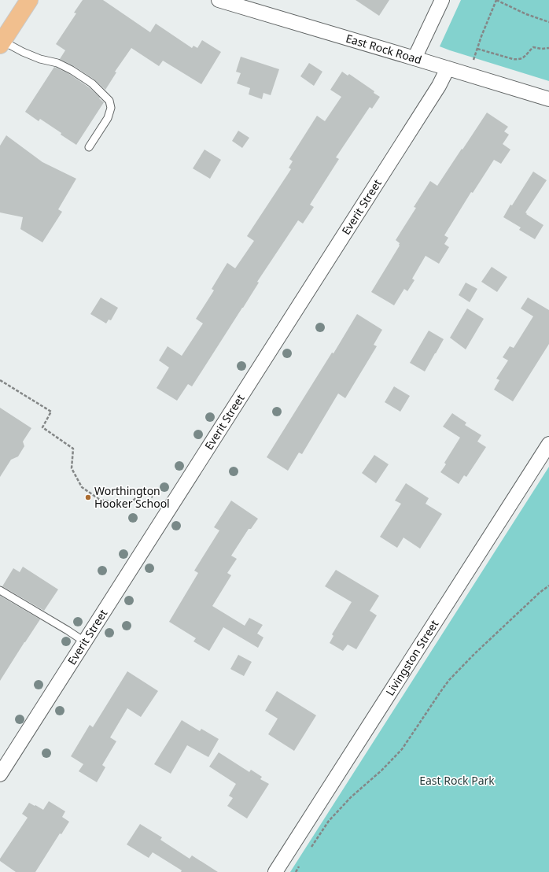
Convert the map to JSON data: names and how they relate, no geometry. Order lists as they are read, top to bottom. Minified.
{"streets":{"street":["East Rock Road","Everit Street","Livingston Street"]},"crossings":[["East Rock Road","Everit Street"]],"parks":["East Rock Park"],"places":["Worthington Hooker School"]}
